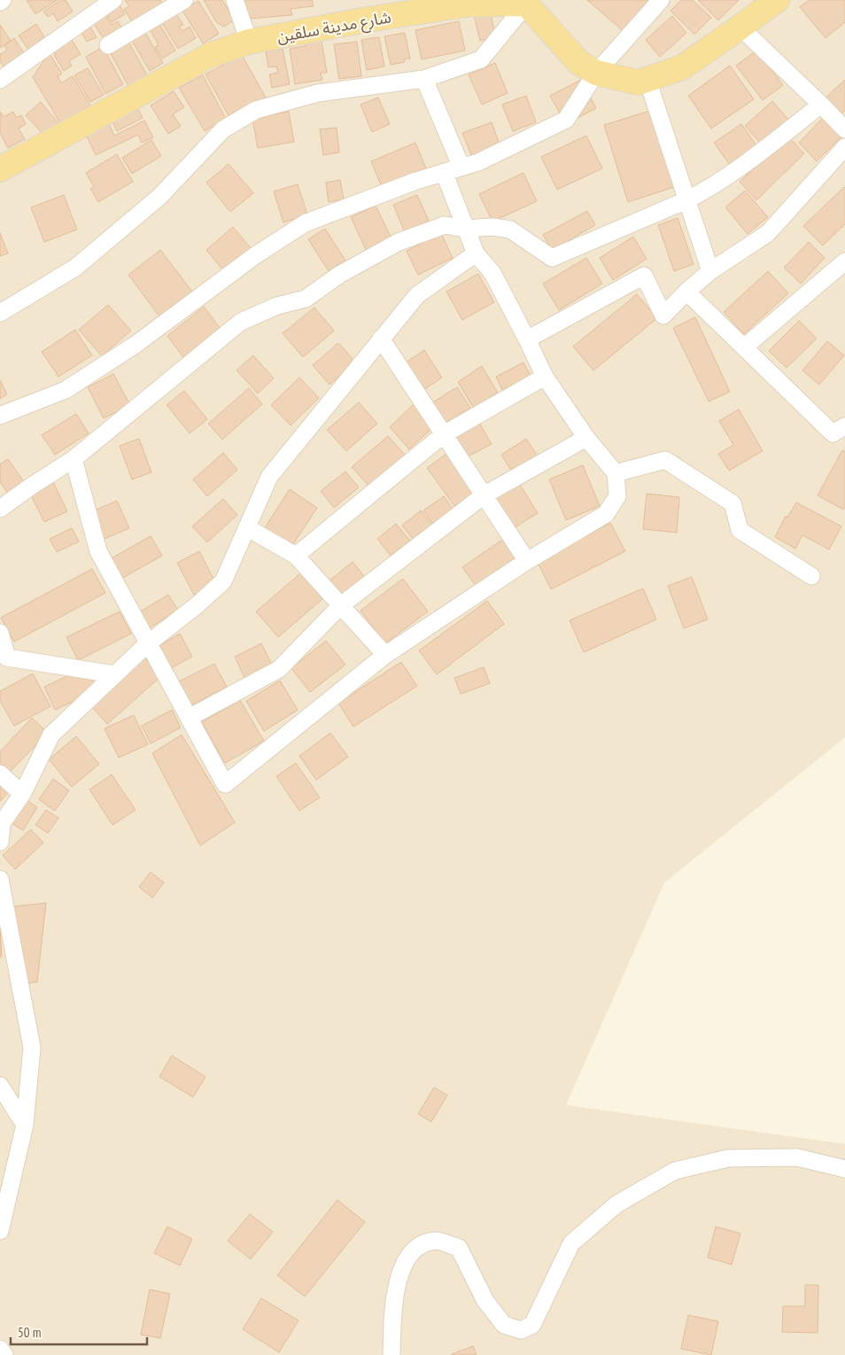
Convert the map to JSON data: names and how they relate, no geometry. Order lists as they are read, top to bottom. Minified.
{"streets":{"main road":["شارع مدينة سلقين"]},"scale_bar":"50 m"}
